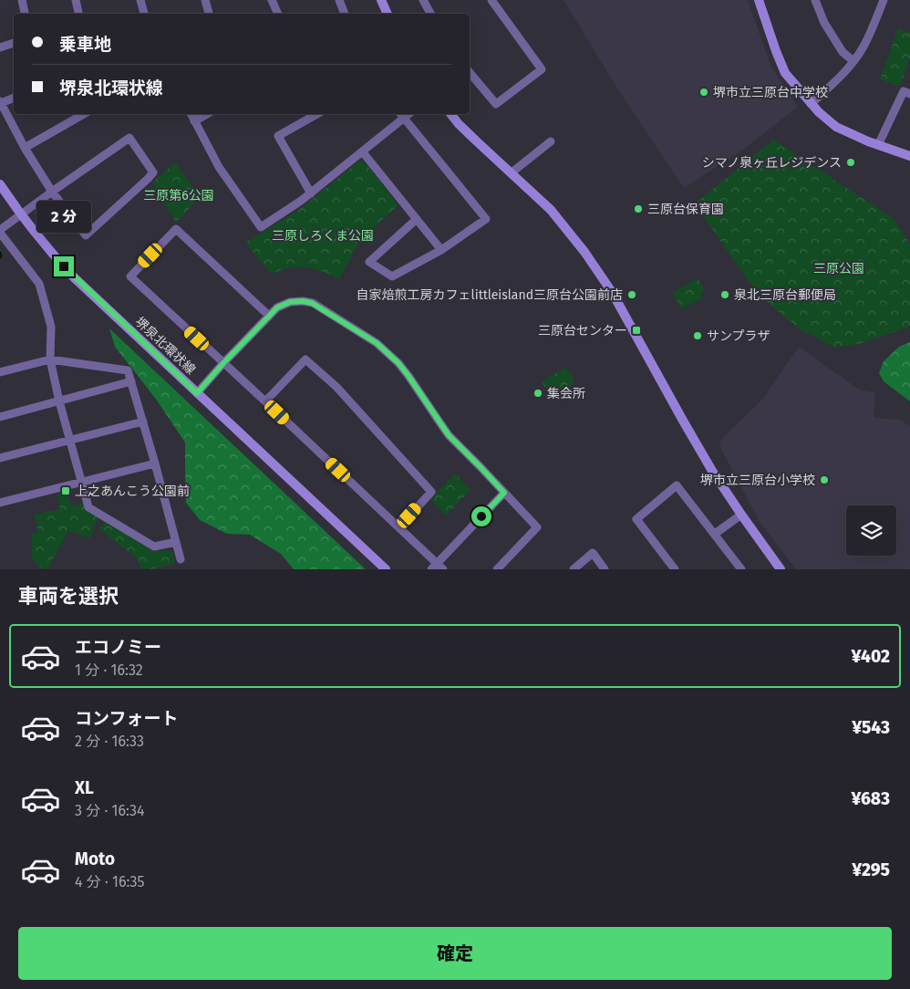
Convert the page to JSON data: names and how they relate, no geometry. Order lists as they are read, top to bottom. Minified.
{"streets":{"street":["堺泉北環状線"]},"parks":["三原第6公園","三原しろくま公園","三原公園"],"places":{"other":["堺市立三原台中学校","シマノ泉ヶ丘レジデンス","三原台保育園","自家焙煎工房カフェlittleisland三原台公園前店","泉北三原台郵便局","サンプラザ","集会所","堺市立三原台小学校"],"transit":["三原台センター","上之あんこう公園前"]},"page":{"banner":["乗車地","堺泉北環状線"],"bubble":"2 分","heading":"車両を選択","list":[{"name":"エコノミー","note":"1 分 · 16:32","value":"¥402"},{"name":"コンフォート","note":"2 分 · 16:33","value":"¥543"},{"name":"XL","note":"3 分 · 16:34","value":"¥683"},{"name":"Moto","note":"4 分 · 16:35","value":"¥295"}],"buttons":"確定"}}
